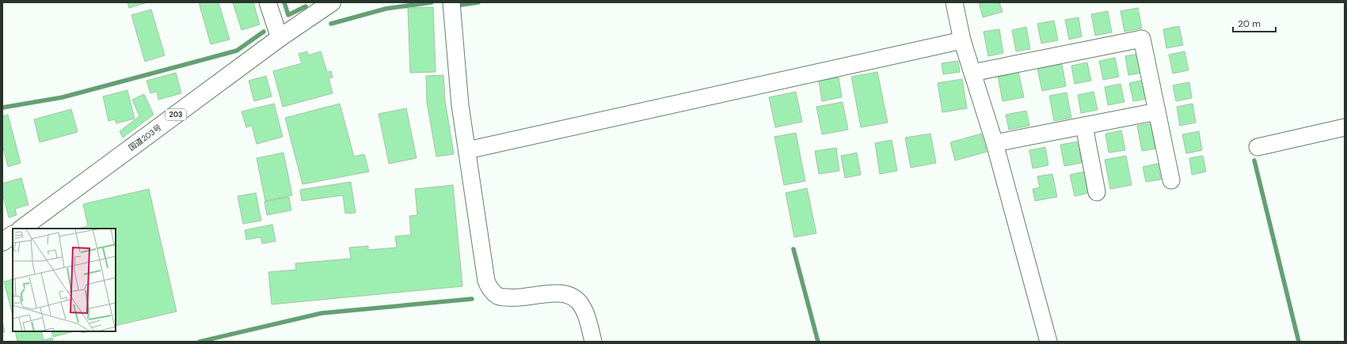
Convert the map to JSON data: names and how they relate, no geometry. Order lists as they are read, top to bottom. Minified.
{"streets":{"highway":["203","国道203号"]},"scale_bar":"20 m"}
